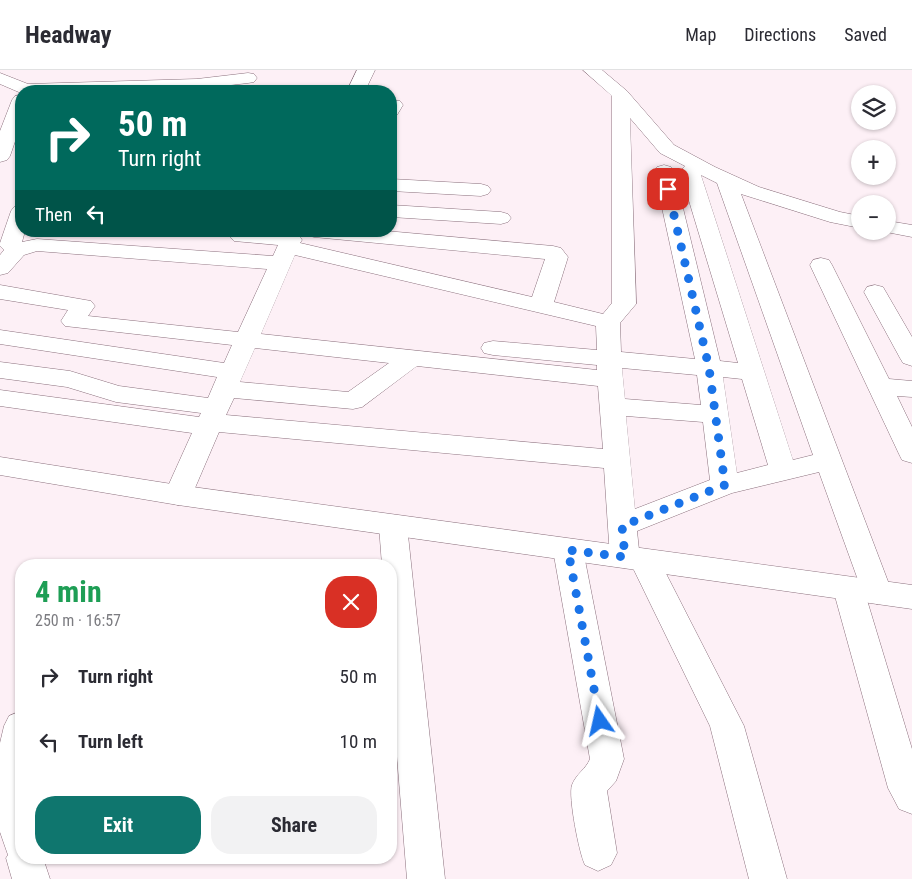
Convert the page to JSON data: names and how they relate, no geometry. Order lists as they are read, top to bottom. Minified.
{"page":{"header":"Headway","nav":["Map","Directions","Saved"],"map_buttons":["+","−"],"turn":["50 m","Turn right"],"then":"Then","heading":["4 min","250 m · 16:57"],"list":[{"name":"Turn right","value":"50 m"},{"name":"Turn left","value":"10 m"}],"buttons":["Exit","Share"]}}
